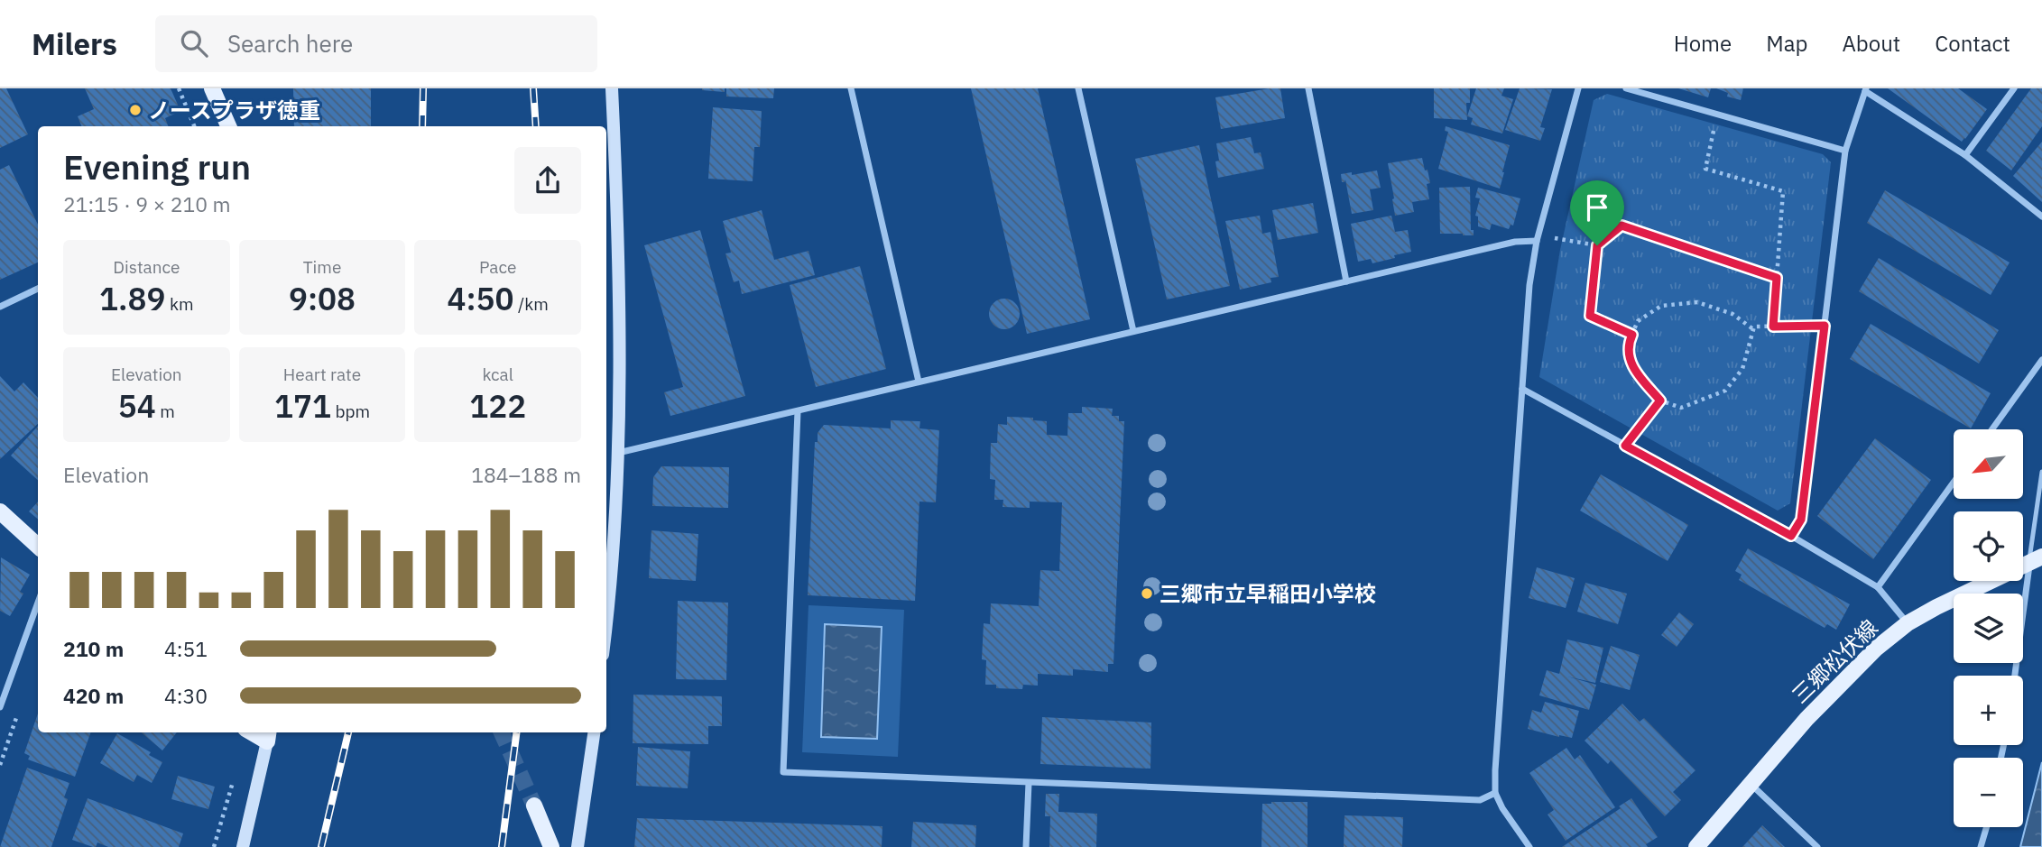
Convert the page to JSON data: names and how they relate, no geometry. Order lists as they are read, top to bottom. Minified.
{"streets":{"main road":["三郷松伏線"]},"places":["ノースプラザ徳重","三郷市立早稲田小学校"],"north":"bottom left","page":{"header":"Milers","search":"Search here","nav":["Home","Map","About","Contact"],"heading":["Evening run","21:15 · 9 × 210 m"],"stats":[["Distance","1.89 km"],["Time","9:08"],["Pace","4:50 /km"],["Elevation","54 m"],["Heart rate","171 bpm"],["kcal","122"]],"map_buttons":["+","−"],"chart":["Elevation","184–188 m"],"list":[{"name":"210 m","note":"4:51"},{"name":"420 m","note":"4:30"}]}}
